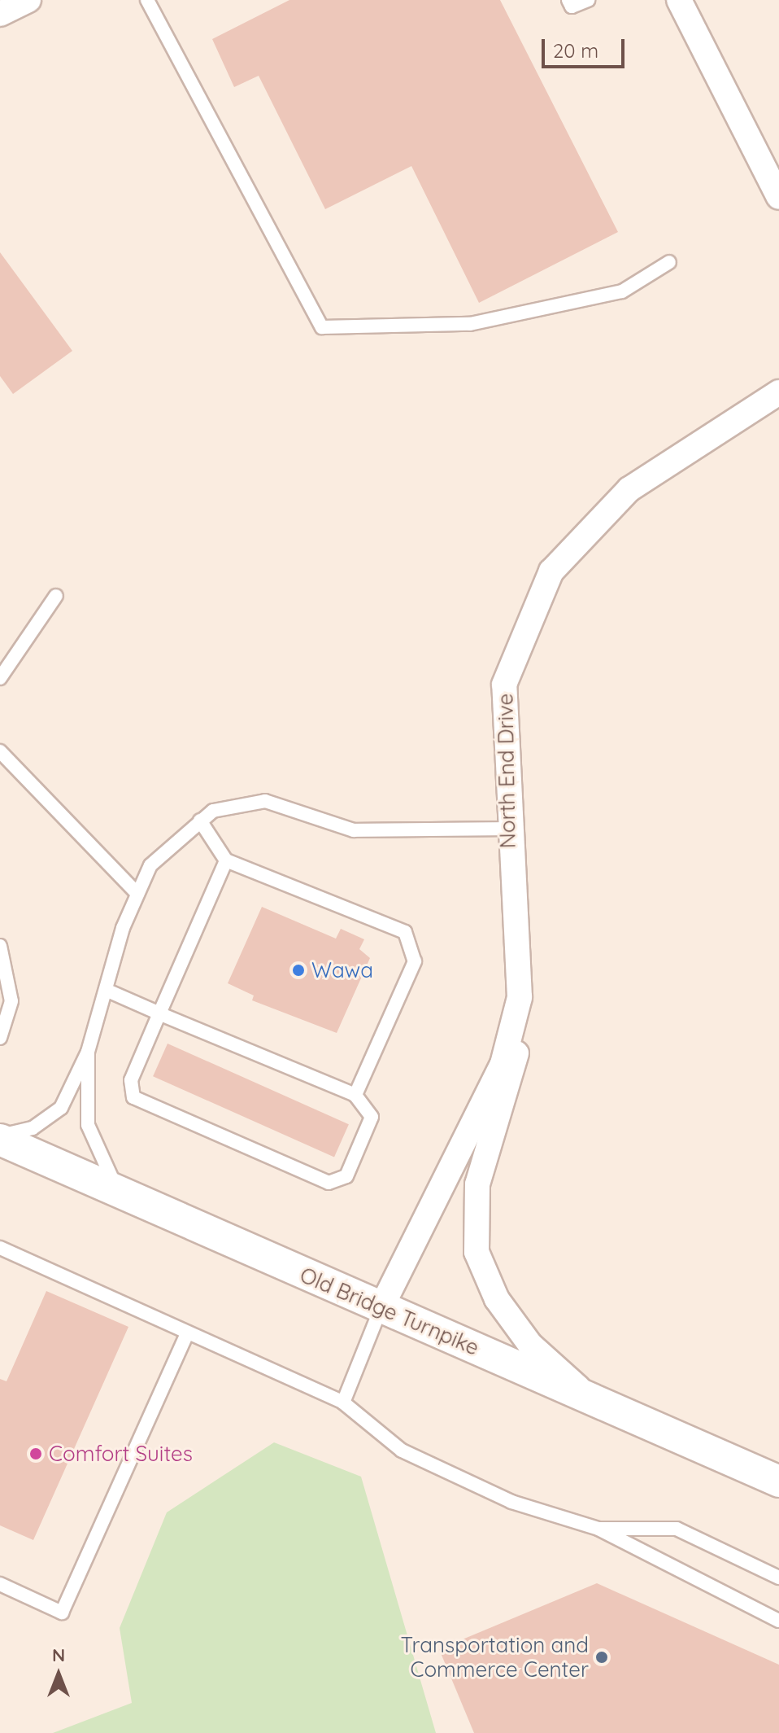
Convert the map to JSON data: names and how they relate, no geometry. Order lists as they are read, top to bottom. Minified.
{"streets":{"street":["North End Drive","Old Bridge Turnpike"]},"crossings":[["North End Drive","Old Bridge Turnpike"]],"places":["Wawa","Comfort Suites","Transportation and Commerce Center"],"scale_bar":"20 m","north":"top"}
